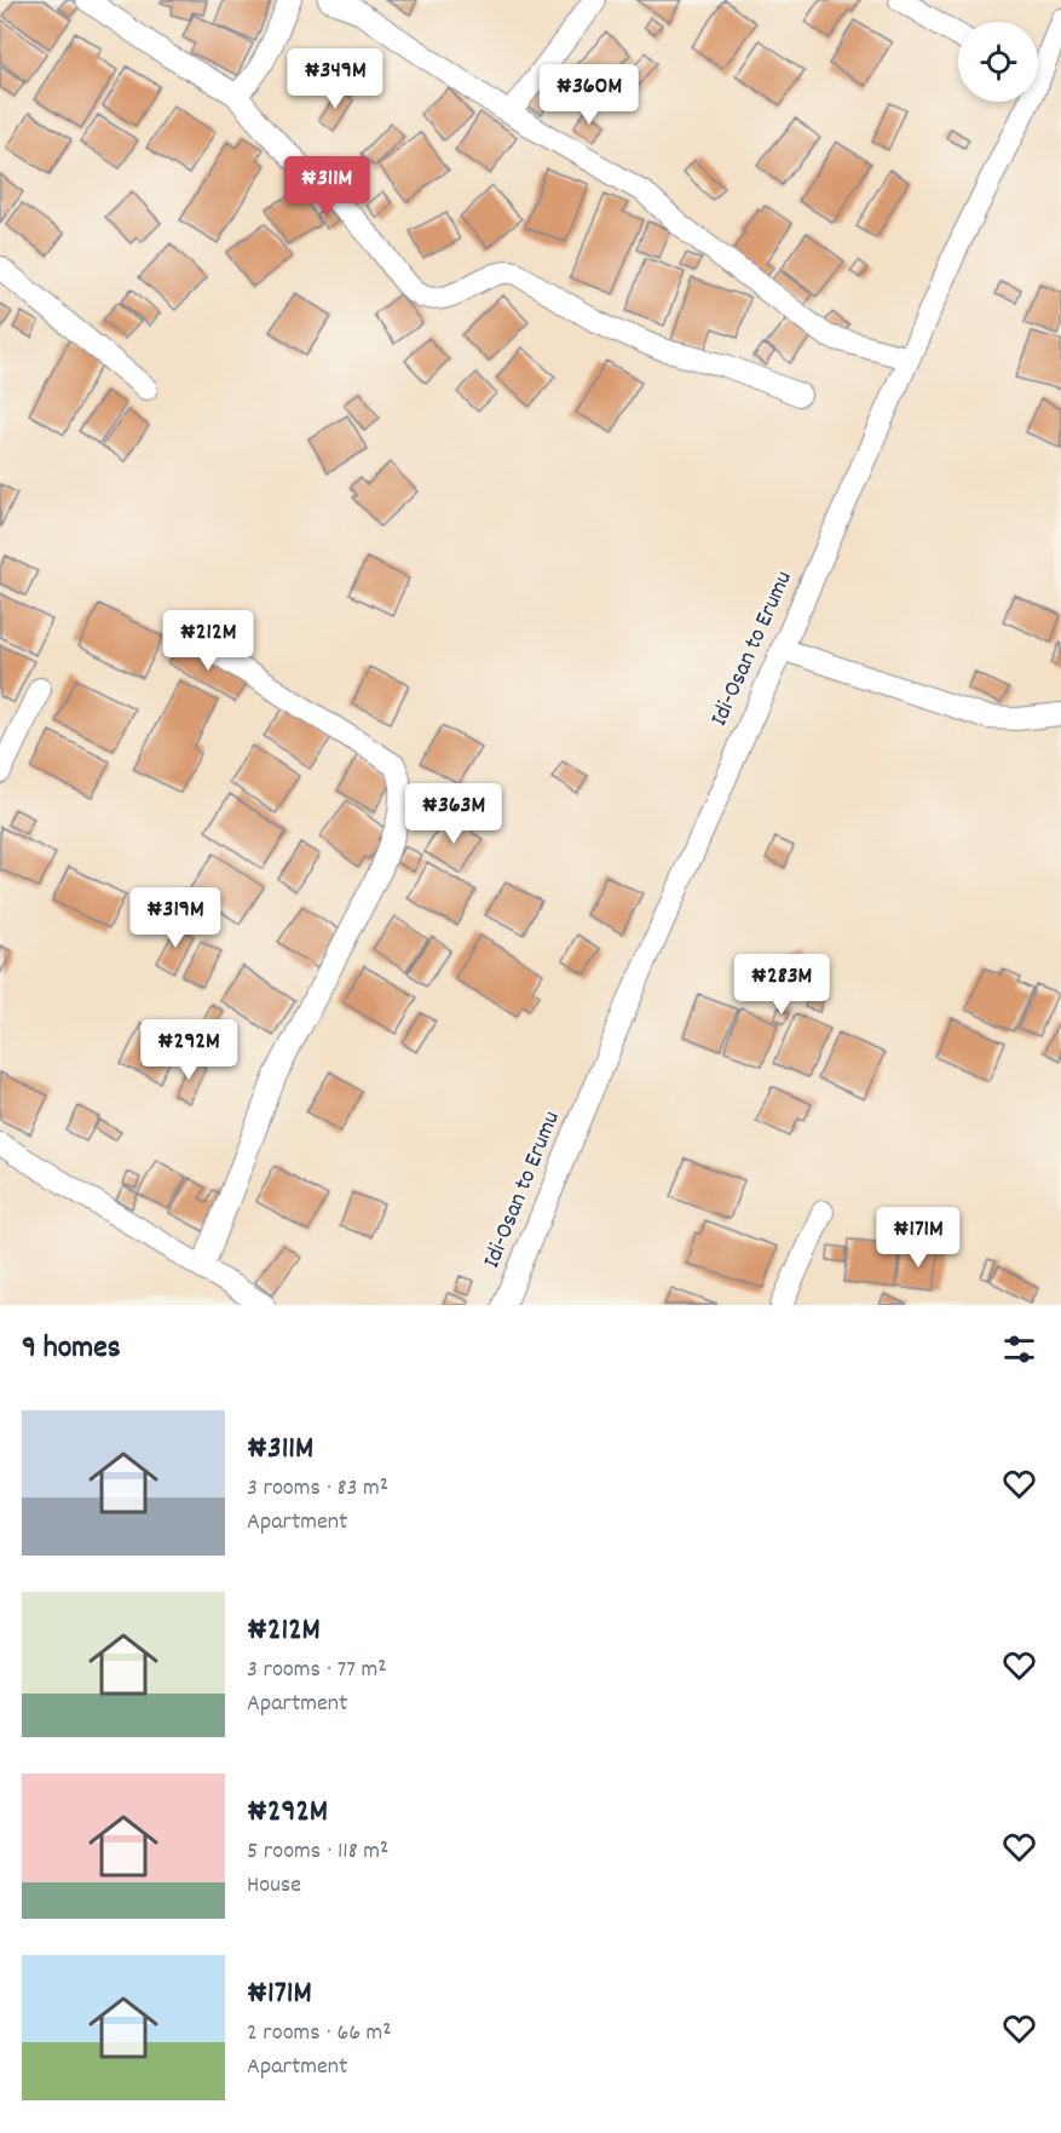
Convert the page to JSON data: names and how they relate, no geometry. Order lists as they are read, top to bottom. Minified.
{"streets":{"street":["Idi-Osan to Erumu"]},"page":{"price":["₦349M","₦360M","₦311M","₦212M","₦363M","₦319M","₦283M","₦292M","₦171M"],"heading":"9 homes","list":[{"name":"₦311M","note":"3 rooms · 83 m² · Apartment"},{"name":"₦212M","note":"3 rooms · 77 m² · Apartment"},{"name":"₦292M","note":"5 rooms · 118 m² · House"},{"name":"₦171M","note":"2 rooms · 66 m² · Apartment"}]}}
